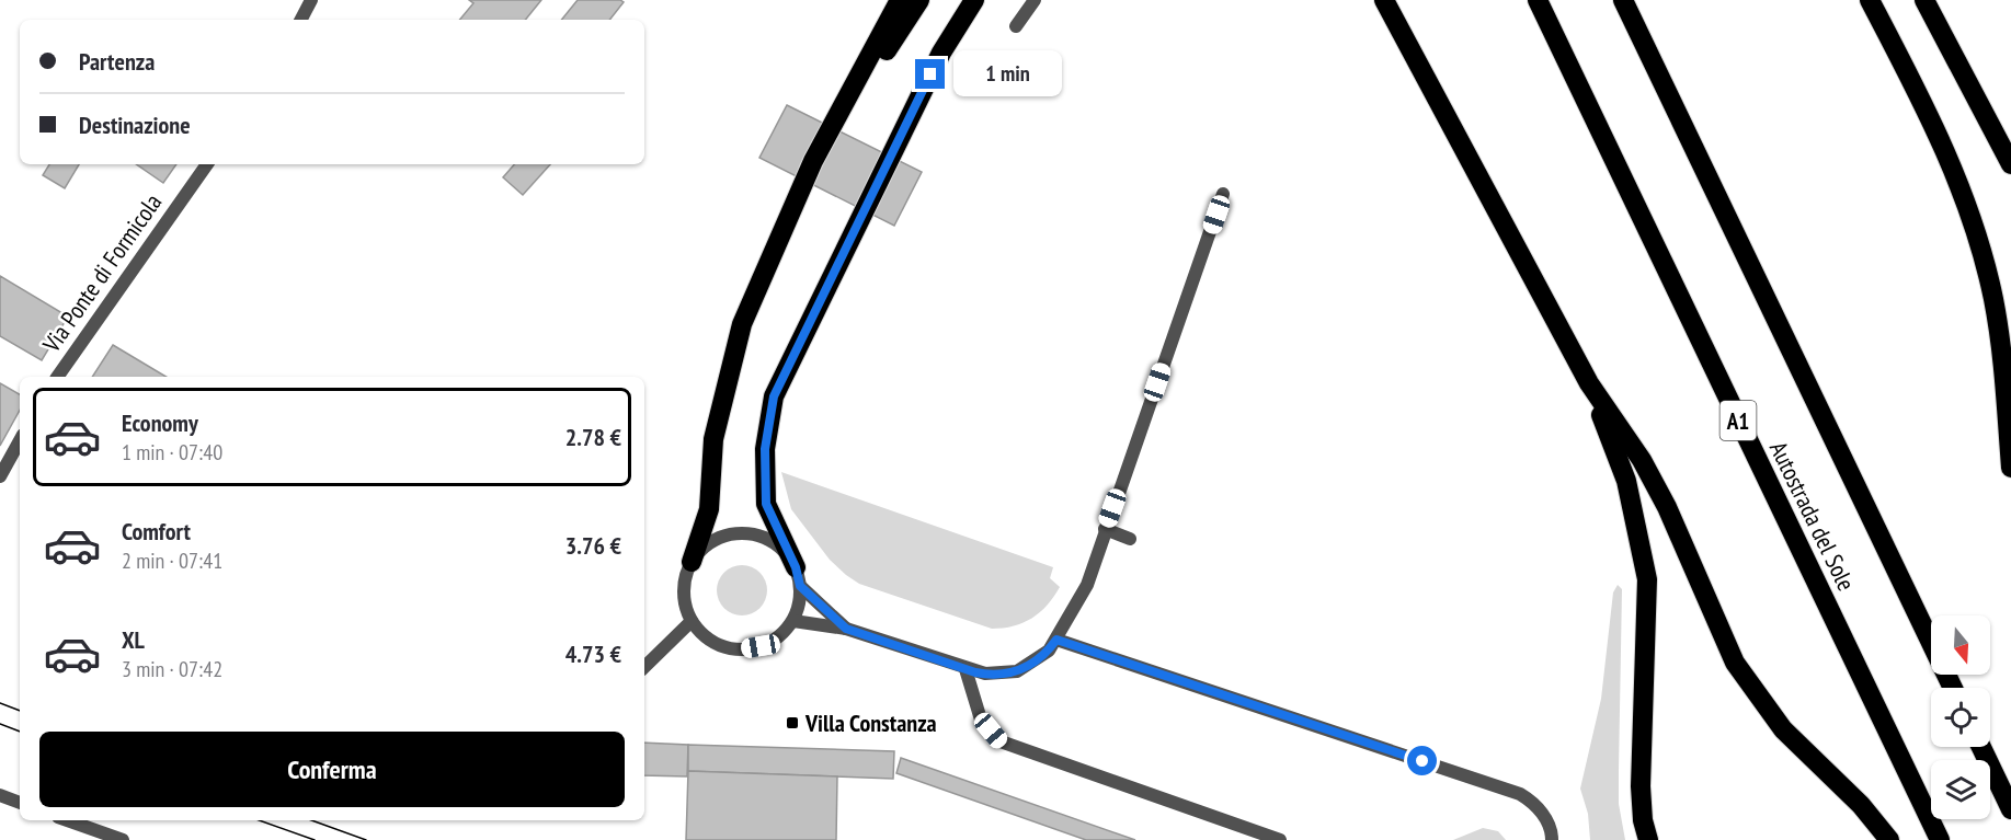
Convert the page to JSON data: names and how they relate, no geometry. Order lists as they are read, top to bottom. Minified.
{"streets":{"highway":["A1","Autostrada del Sole"],"street":["Via Ponte di Formicola"]},"places":{"transit":["Villa Constanza"]},"north":"bottom","page":{"banner":["Partenza","Destinazione"],"bubble":"1 min","list":[{"name":"Economy","note":"1 min · 07:40","value":"2.78 €"},{"name":"Comfort","note":"2 min · 07:41","value":"3.76 €"},{"name":"XL","note":"3 min · 07:42","value":"4.73 €"}],"buttons":"Conferma"}}
